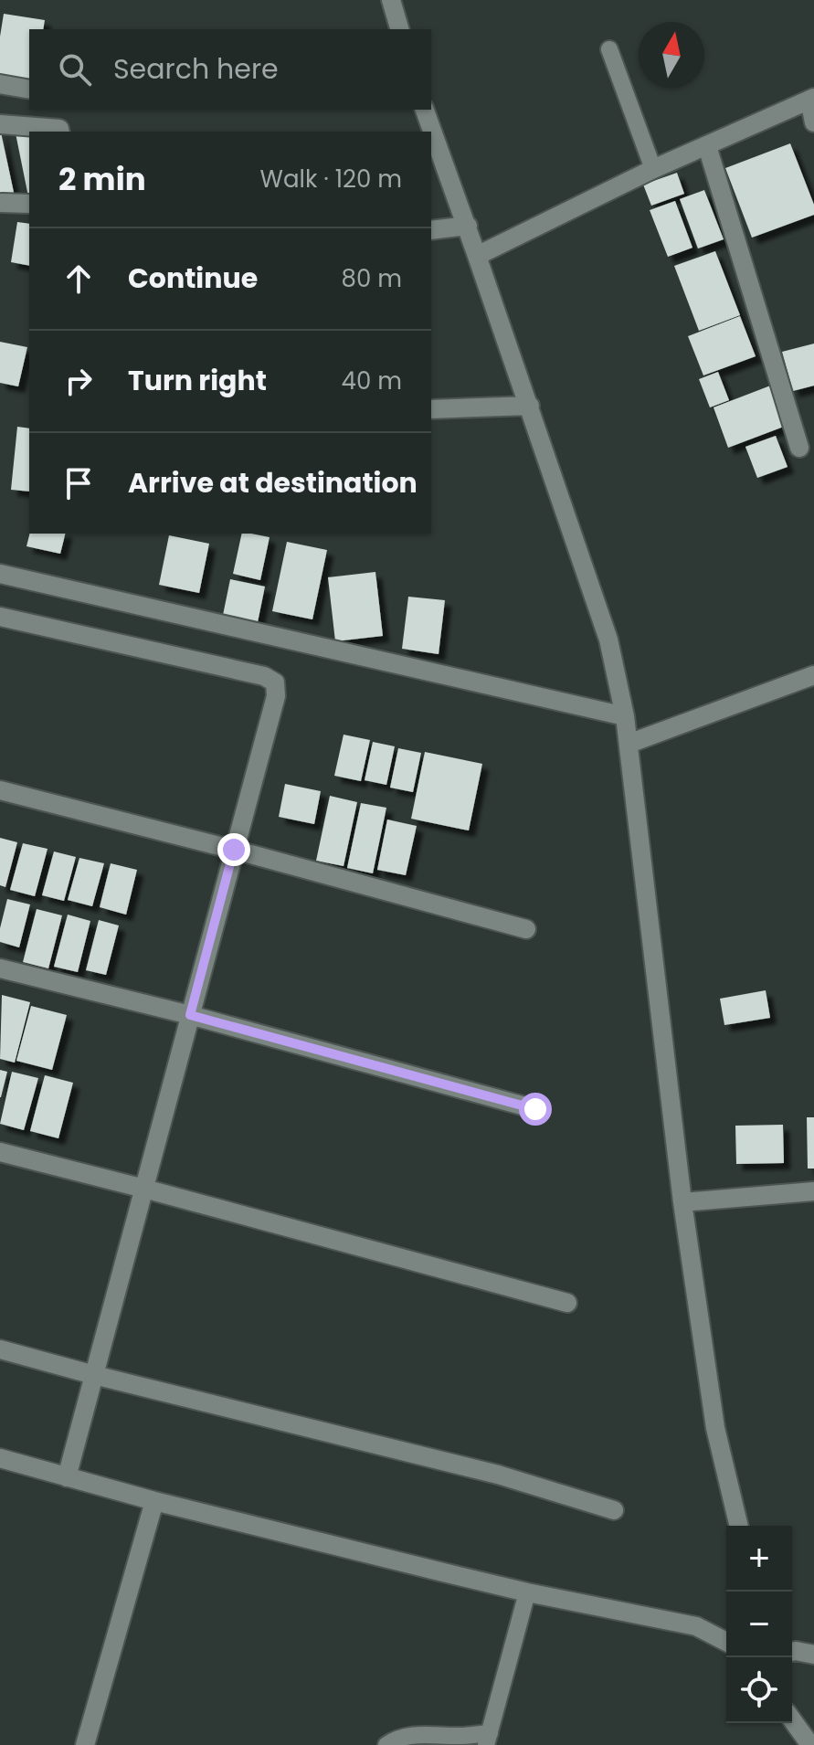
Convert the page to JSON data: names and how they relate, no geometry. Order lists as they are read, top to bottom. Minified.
{"north":"top","page":{"search":"Search here","heading":["2 min","Walk · 120 m"],"list":[["Continue","80 m"],["Turn right","40 m"],"Arrive at destination"],"map_buttons":["+","−"]}}
